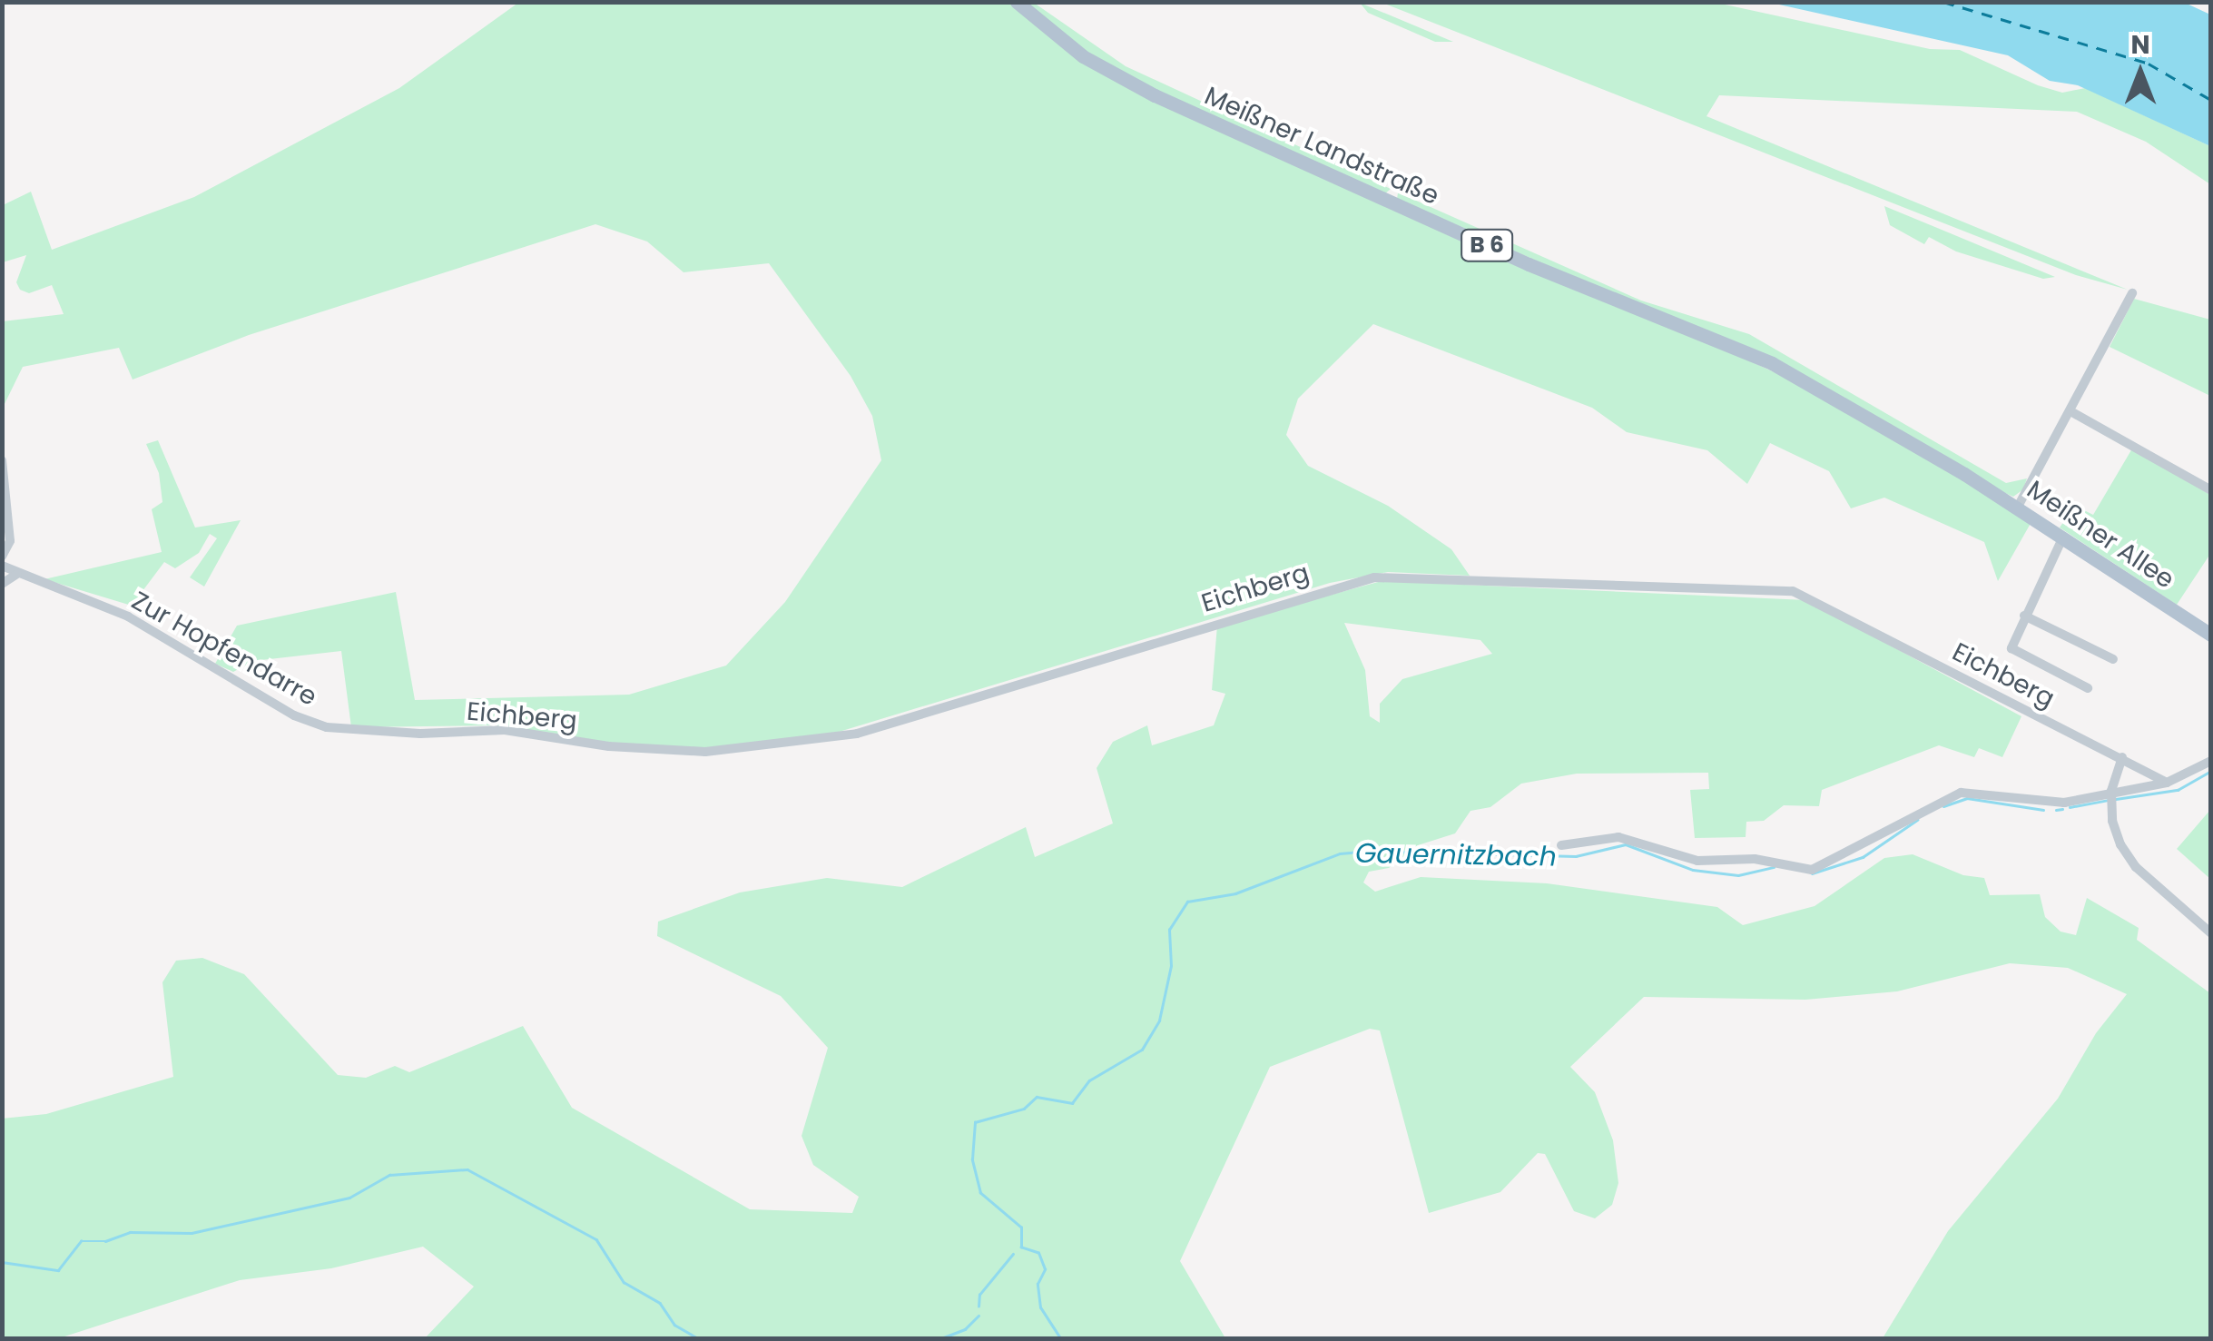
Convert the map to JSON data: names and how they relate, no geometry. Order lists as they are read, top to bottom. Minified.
{"streets":{"main road":["Meißner Landstraße","B 6","Meißner Allee"],"street":["Eichberg","Zur Hopfendarre"]},"crossings":[["Meißner Landstraße","Meißner Allee"],["Eichberg","Zur Hopfendarre"]],"water":["Gauernitzbach"],"north":"top"}
